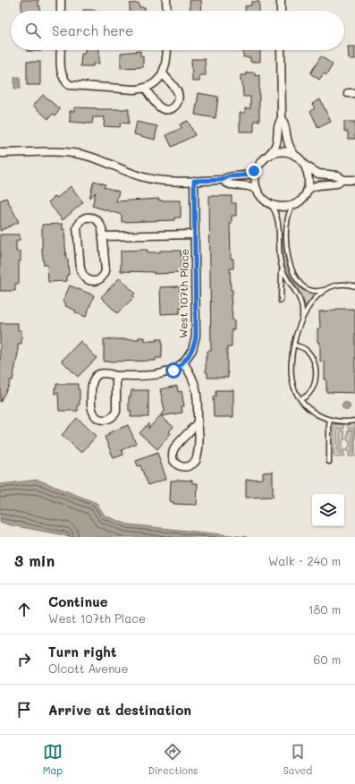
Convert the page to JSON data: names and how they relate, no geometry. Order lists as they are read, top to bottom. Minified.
{"streets":{"street":["West 107th Place"]},"page":{"search":"Search here","heading":["3 min","Walk · 240 m"],"list":[["Continue","West 107th Place","180 m"],["Turn right","Olcott Avenue","60 m"],"Arrive at destination"],"nav":["Map","Directions","Saved"]}}
